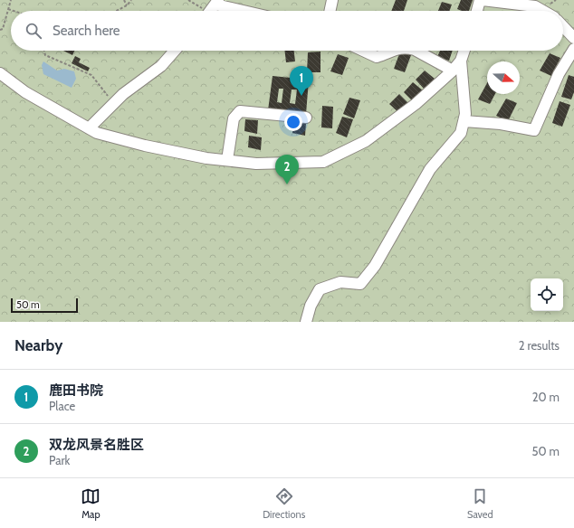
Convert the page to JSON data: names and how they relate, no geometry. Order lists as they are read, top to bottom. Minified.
{"scale_bar":"50 m","north":"right","page":{"search":"Search here","pins":["1","2"],"scale":"50 m","heading":["Nearby","2 results"],"list":[{"mark":"1","name":"鹿田书院","note":"Place","value":"20 m"},{"mark":"2","name":"双龙风景名胜区","note":"Park","value":"50 m"}],"nav":["Map","Directions","Saved"]}}
